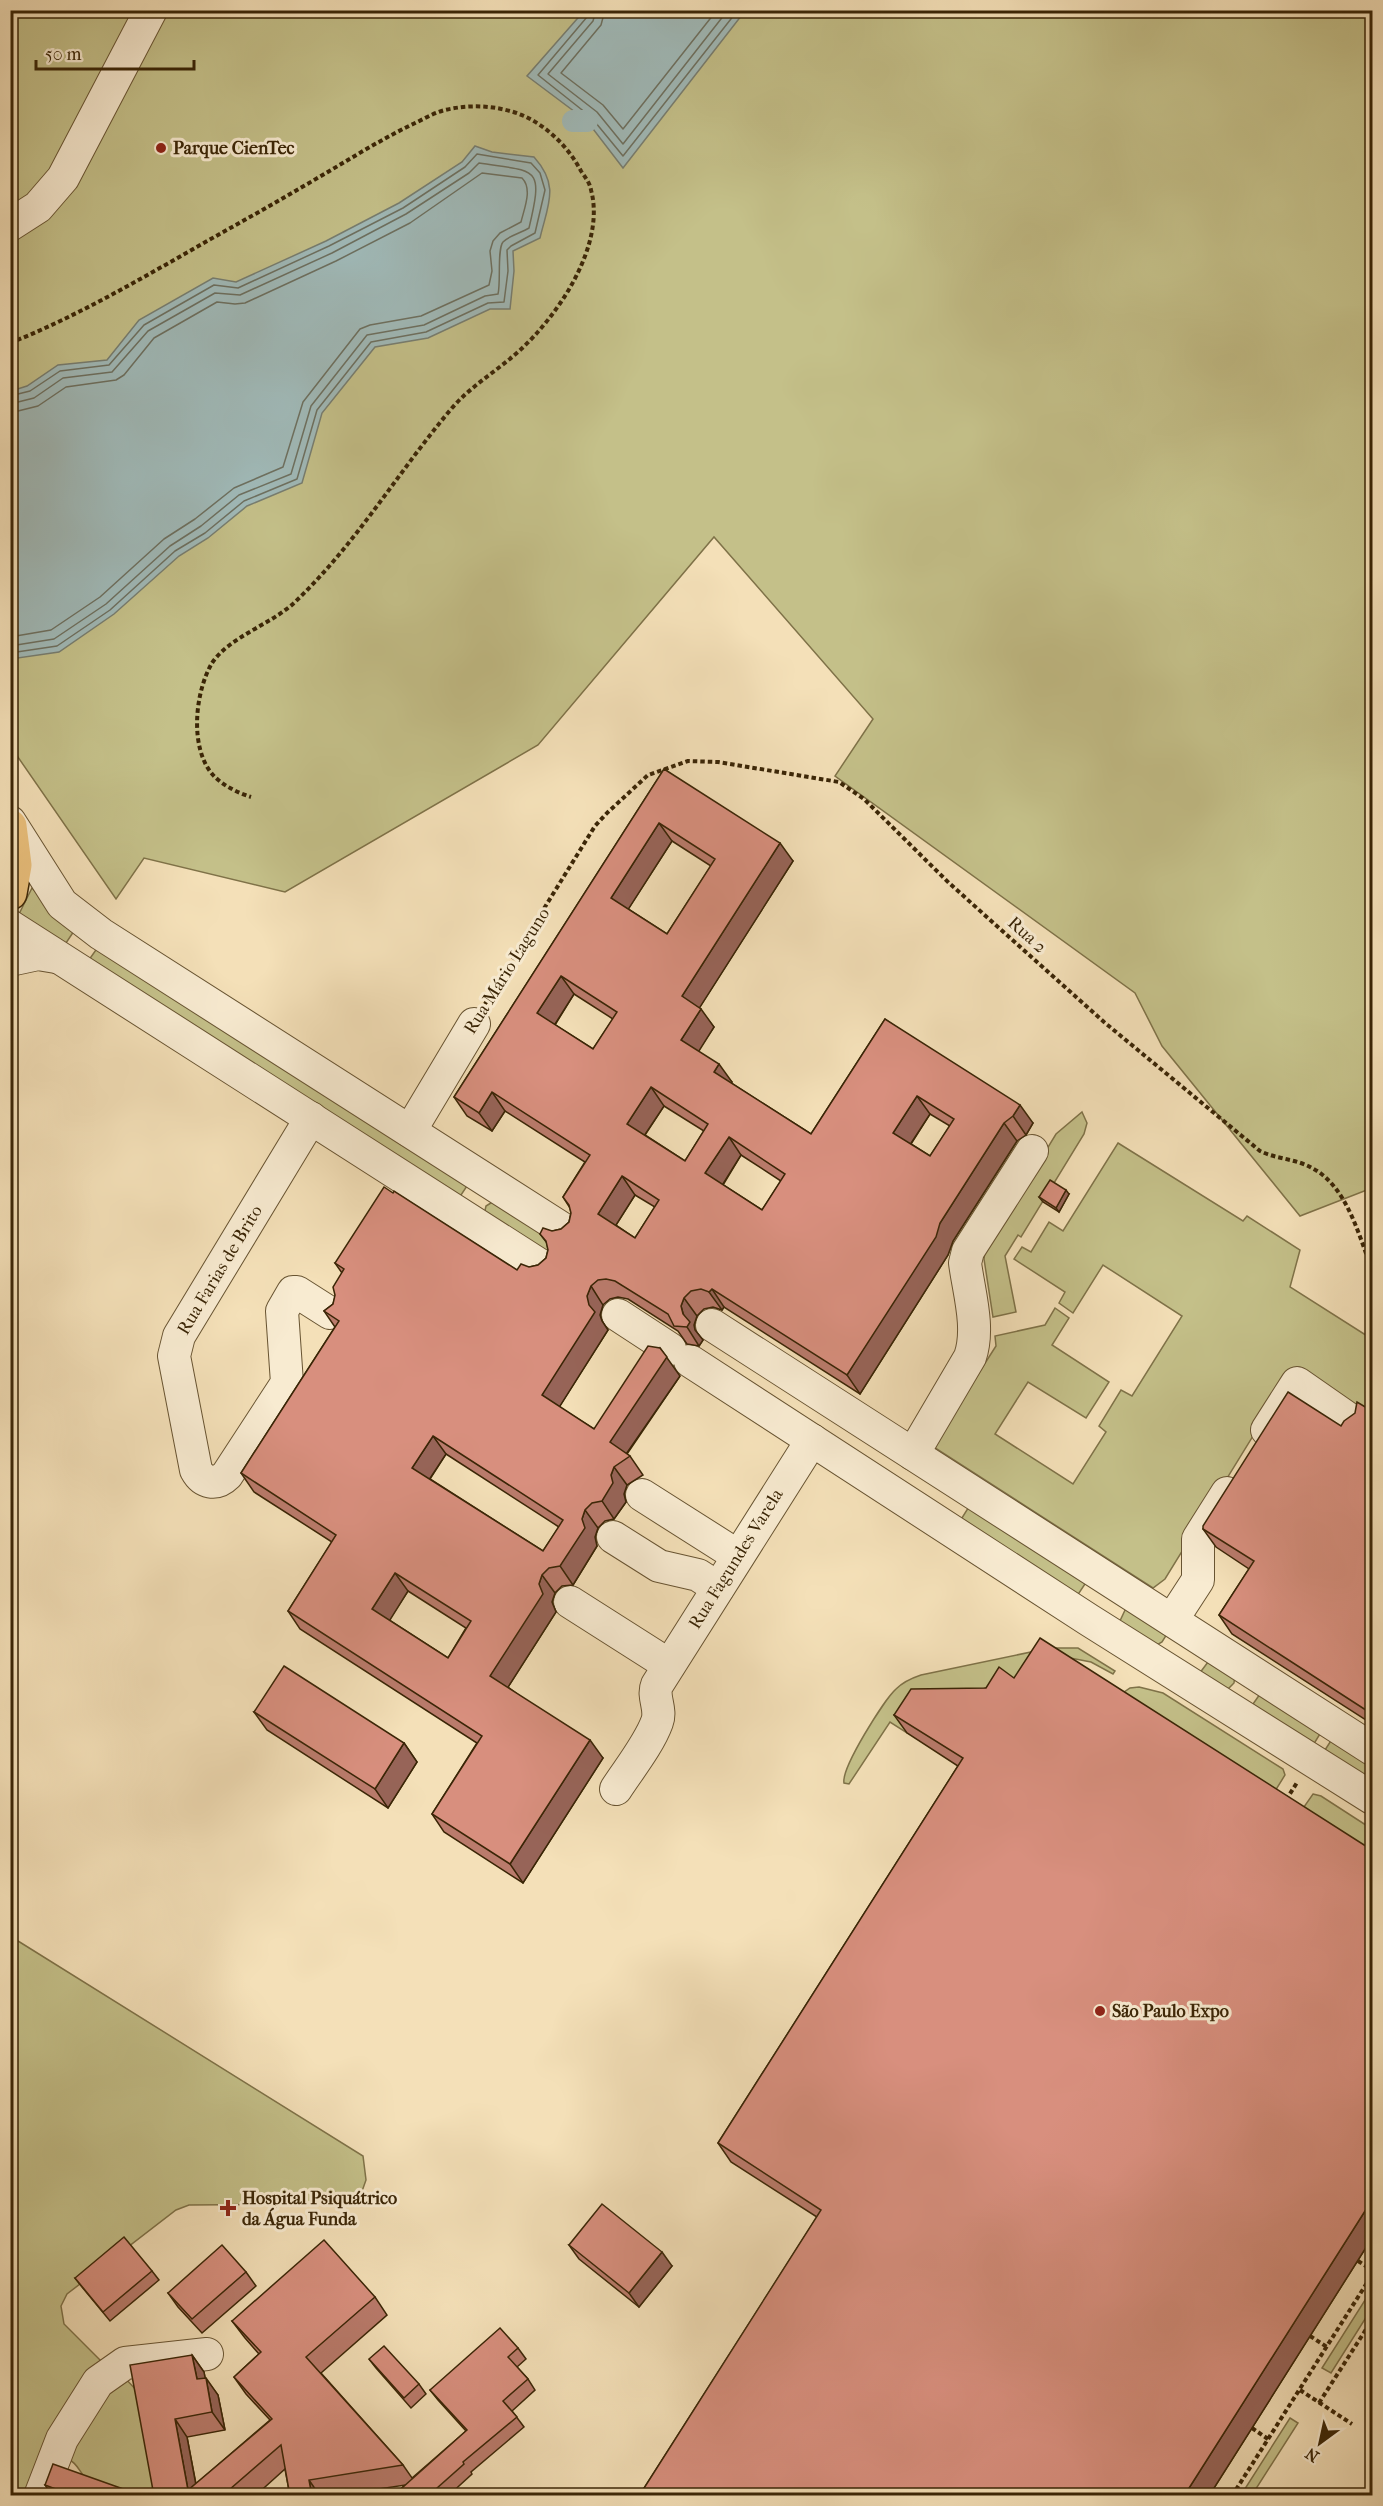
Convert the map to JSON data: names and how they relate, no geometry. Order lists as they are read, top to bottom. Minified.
{"streets":{"lane":["Rua Mário Laguno","Rua Farias de Brito","Rua Fagundes Varela"],"path":["Rua 2"]},"crossings":[["Rua 2","Rua Mário Laguno"]],"places":{"other":["Parque CienTec","São Paulo Expo"],"health":["Hospital Psiquátrico da Água Funda"]},"scale_bar":"50 m","north":"bottom left"}
